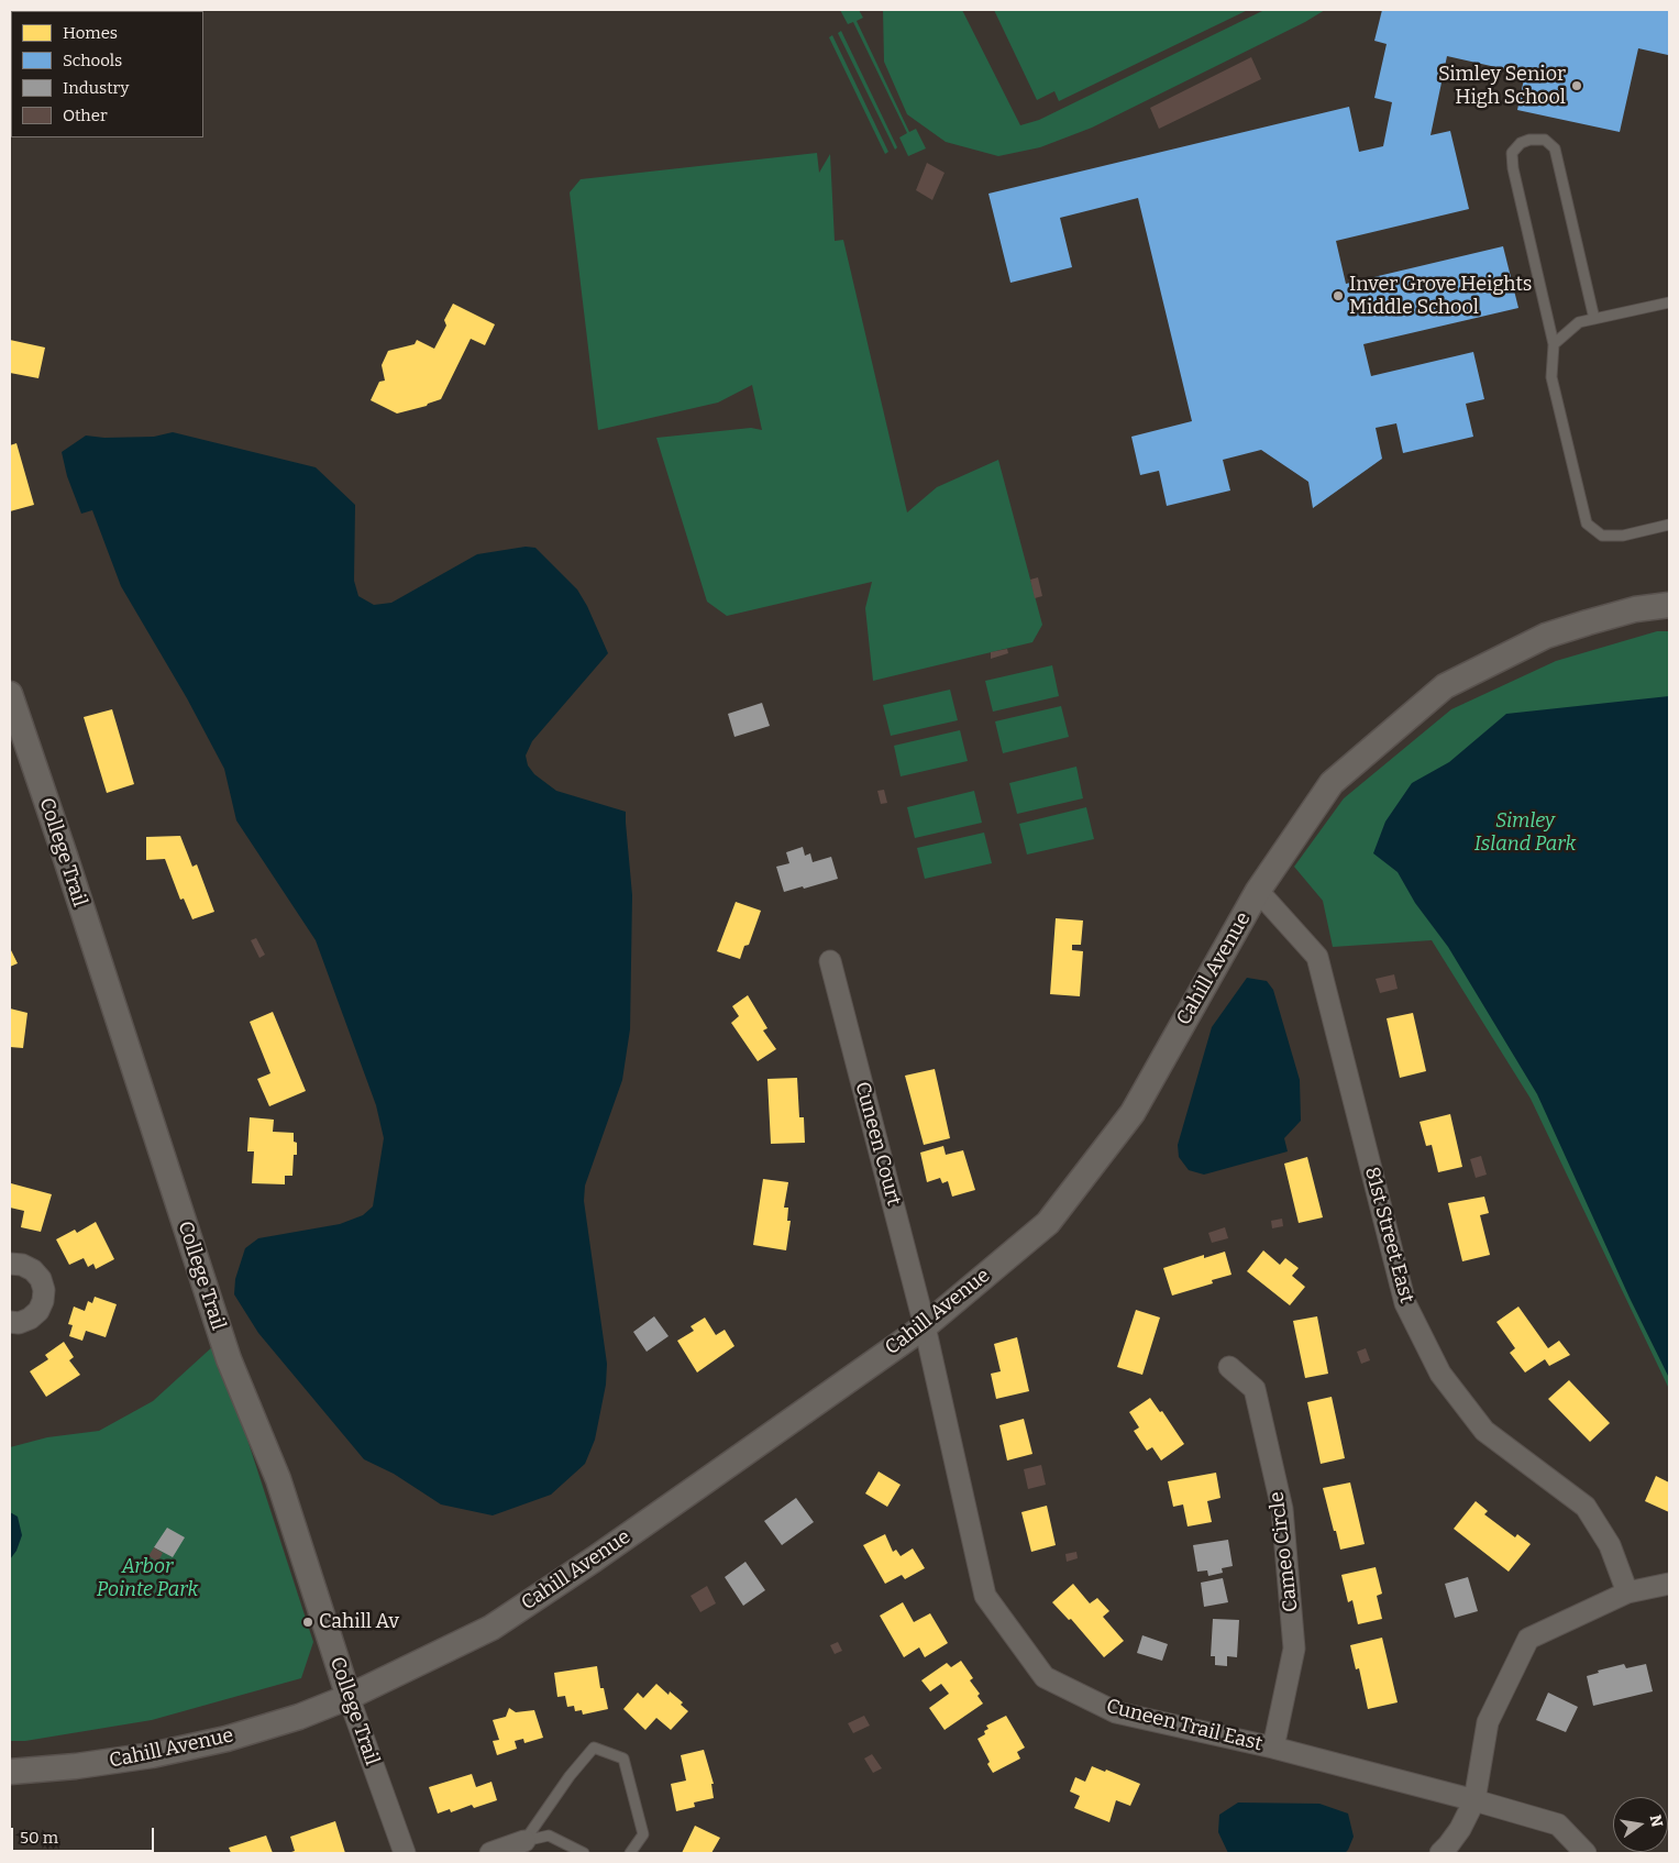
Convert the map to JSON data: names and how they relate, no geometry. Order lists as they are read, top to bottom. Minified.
{"streets":{"street":["College Trail","Cahill Avenue","Cuneen Court","81st Street East","Cameo Circle","Cuneen Trail East"]},"crossings":[["College Trail","Cahill Avenue"],["Cahill Avenue","Cuneen Court"],["Cahill Avenue","81st Street East"],["Cahill Avenue","Cuneen Trail East"],["Cuneen Court","Cuneen Trail East"],["Cameo Circle","Cuneen Trail East"]],"parks":["Simley Island Park","Arbor Pointe Park"],"places":["Simley Senior High School","Inver Grove Heights Middle School","Cahill Av"],"legend":["Homes","Schools","Industry","Other"],"scale_bar":"50 m","north":"right"}
